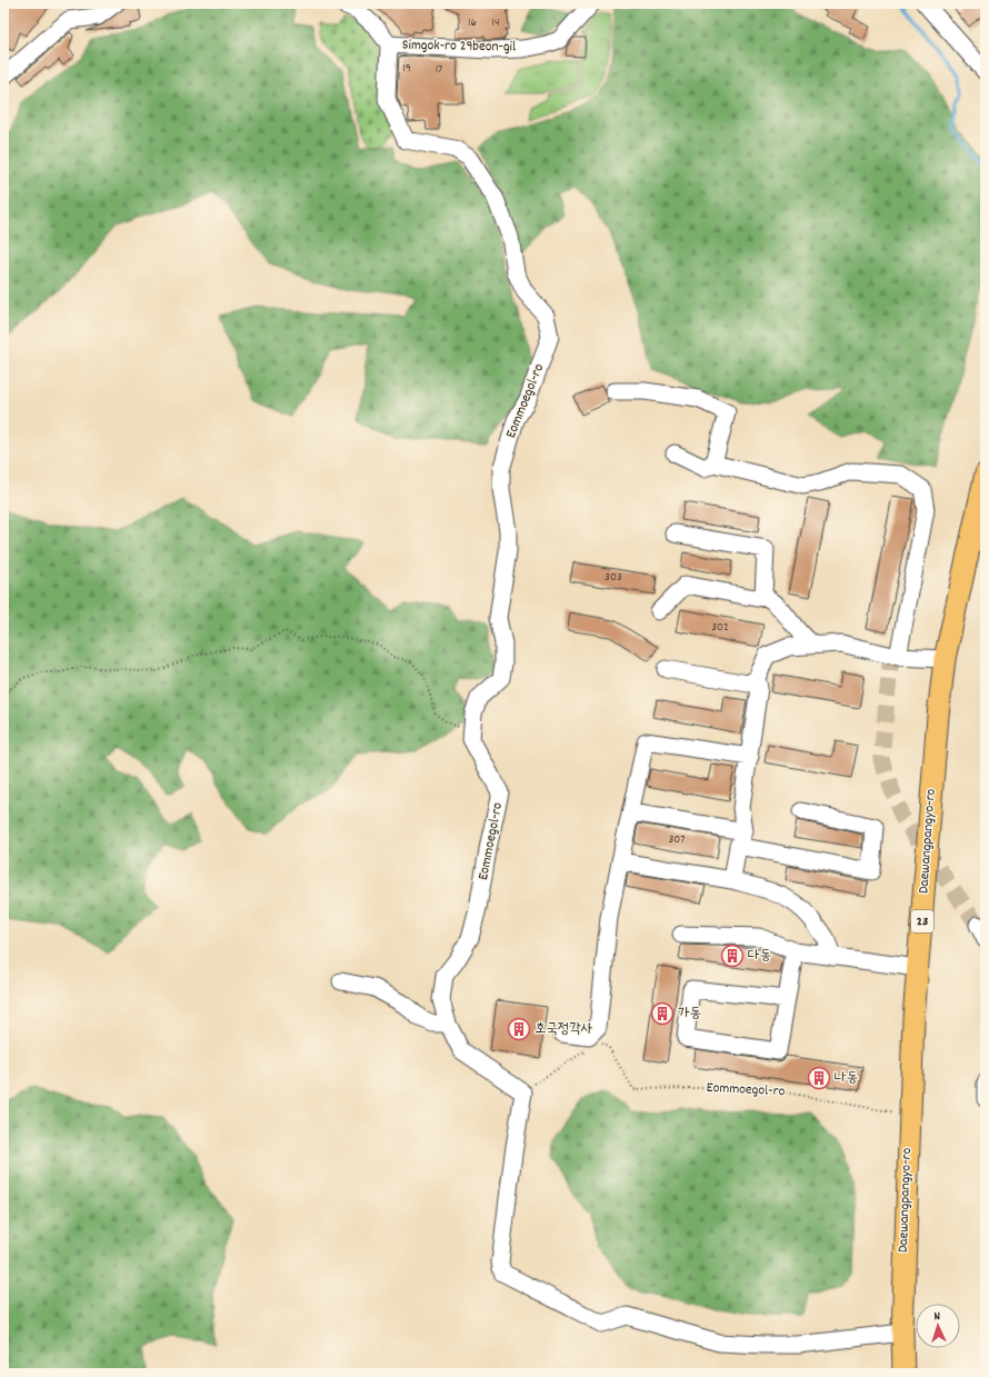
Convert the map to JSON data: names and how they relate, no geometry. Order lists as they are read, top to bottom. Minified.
{"streets":{"main road":["Daewangpangyo-ro","23"],"street":["Simgok-ro 29beon-gil","Eommoegol-ro"]},"crossings":[["Simgok-ro 29beon-gil","Eommoegol-ro"],["Eommoegol-ro","Daewangpangyo-ro"]],"places":{"building":["다동","가동","호국정각사","나동"]},"house_numbers":["16","14","19","17","303","302","307"],"north":"top"}
